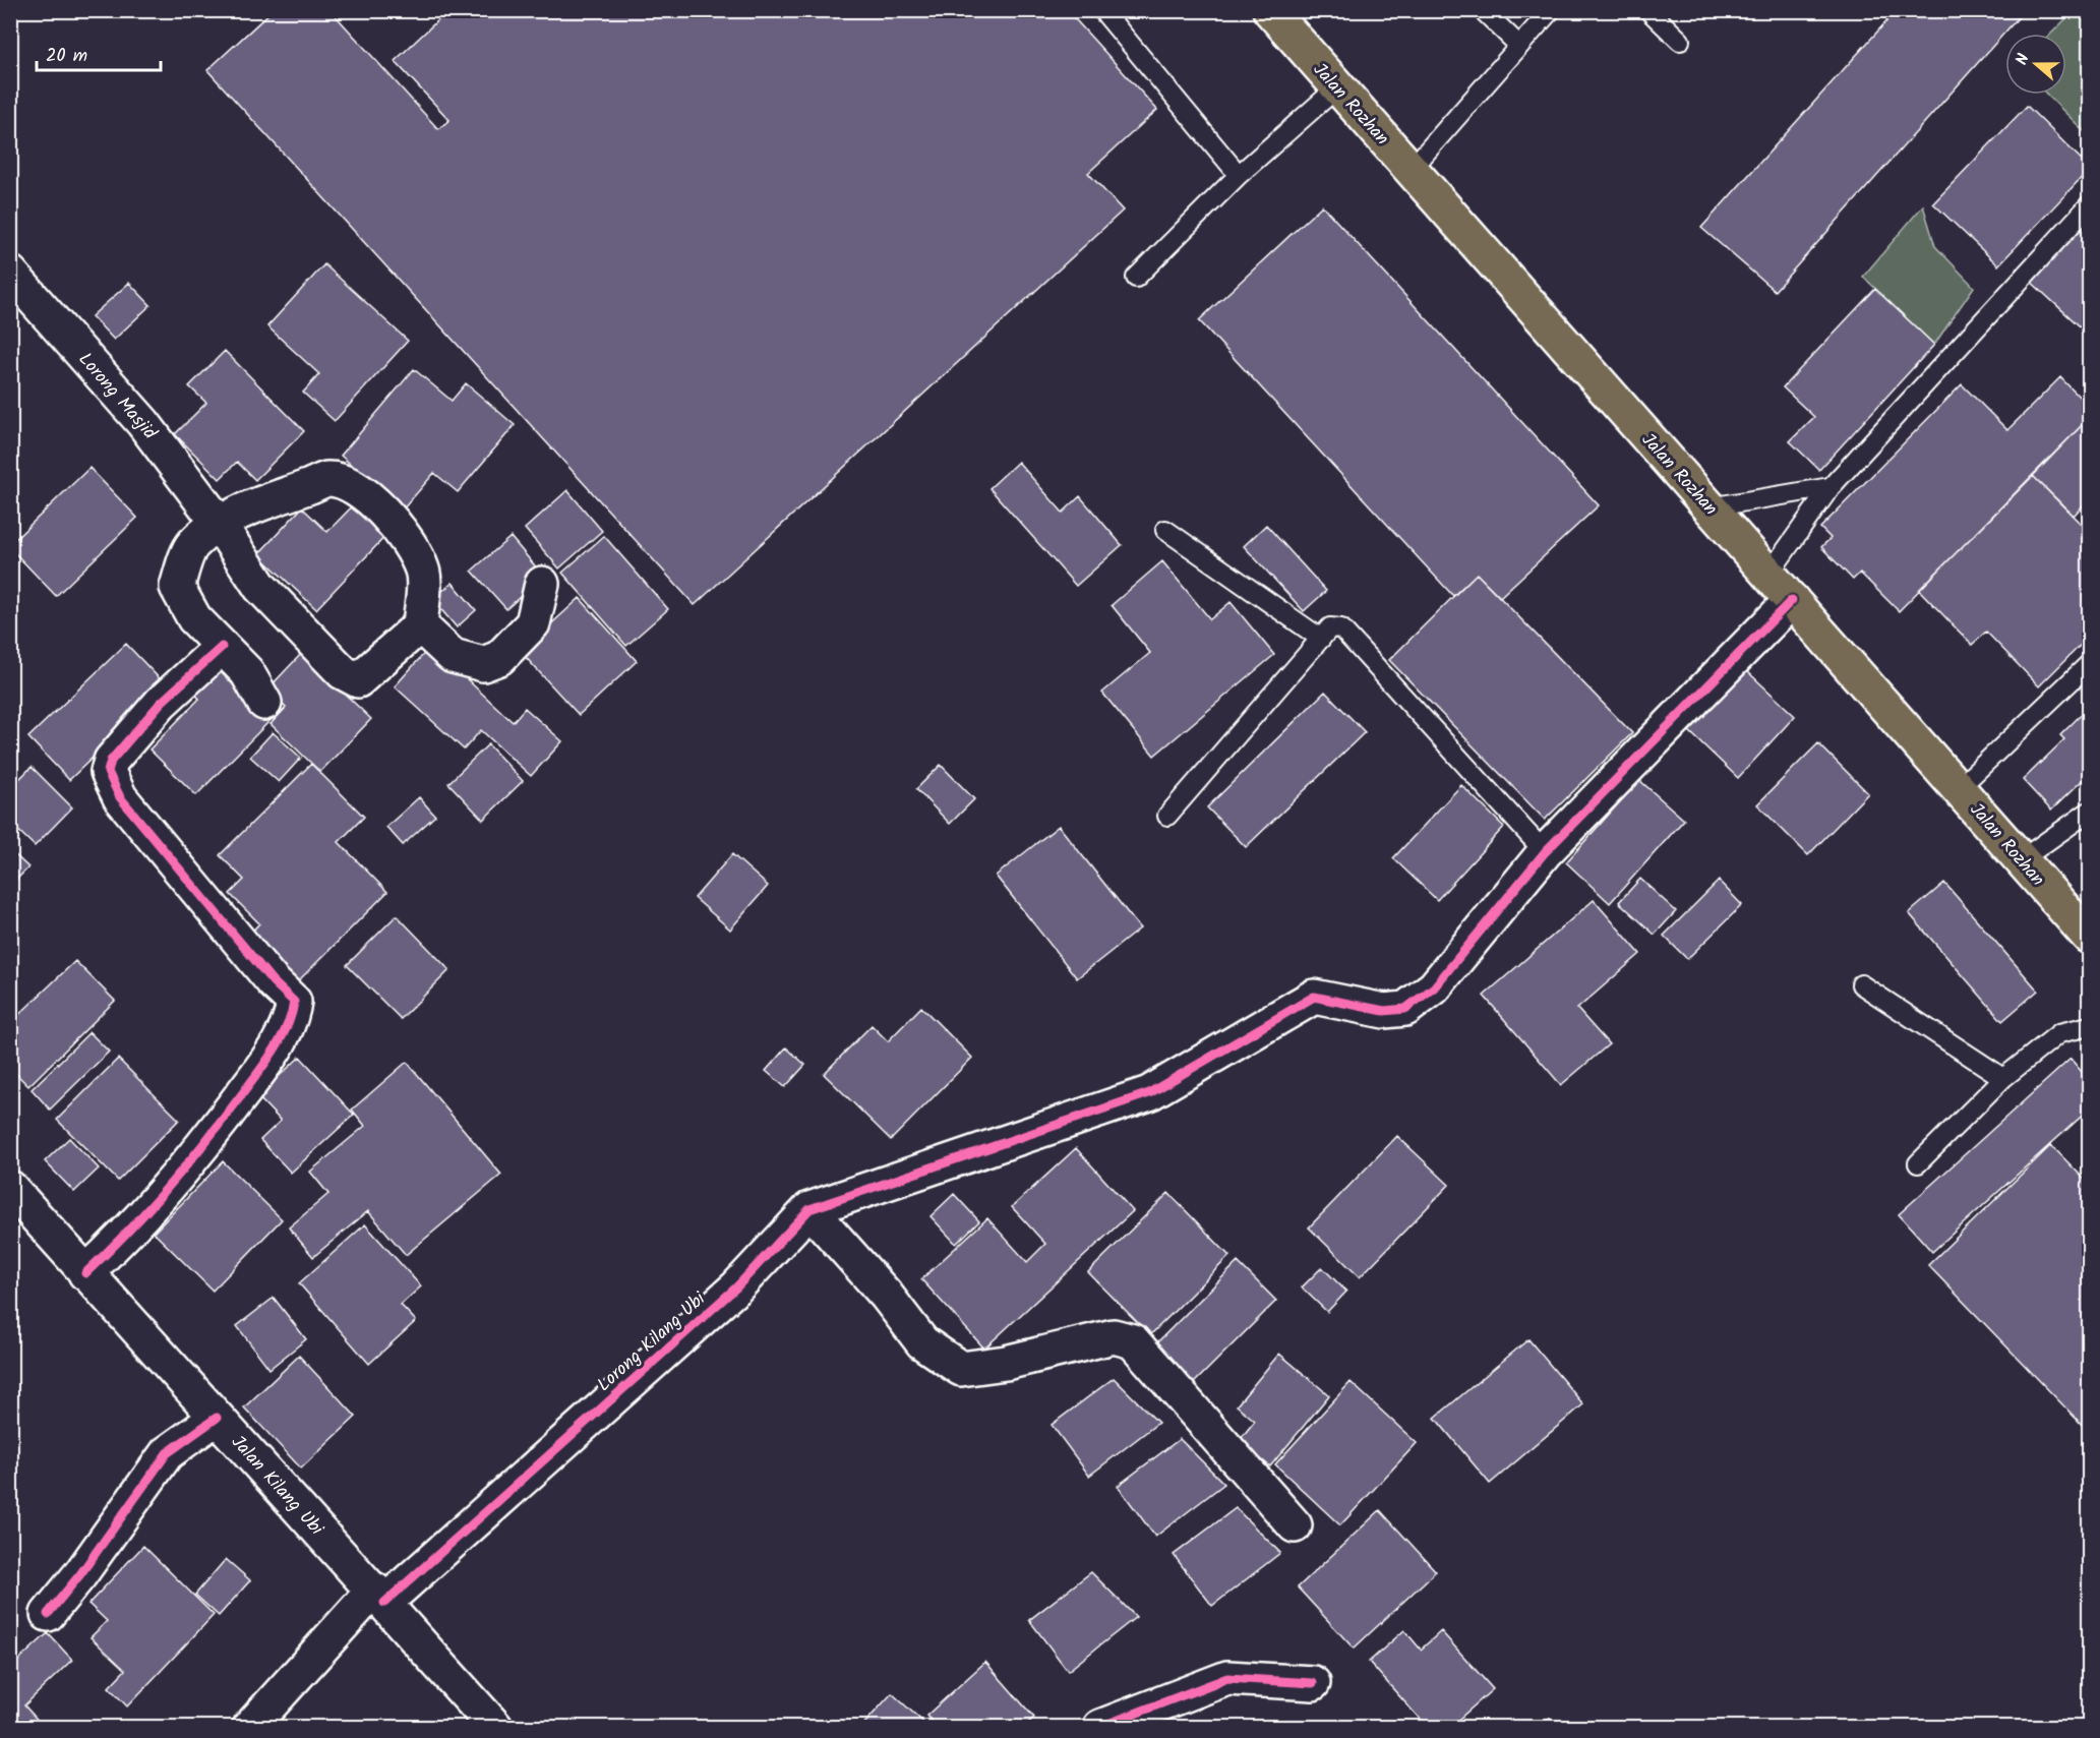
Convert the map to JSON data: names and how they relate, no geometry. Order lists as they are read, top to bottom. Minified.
{"streets":{"main road":["Jalan Rozhan"],"street":["Lorong Masjid","Lorong Kilang Ubi","Jalan Kilang Ubi"]},"crossings":[["Jalan Rozhan","Lorong Kilang Ubi"],["Lorong Kilang Ubi","Jalan Kilang Ubi"]],"scale_bar":"20 m","north":"left"}
